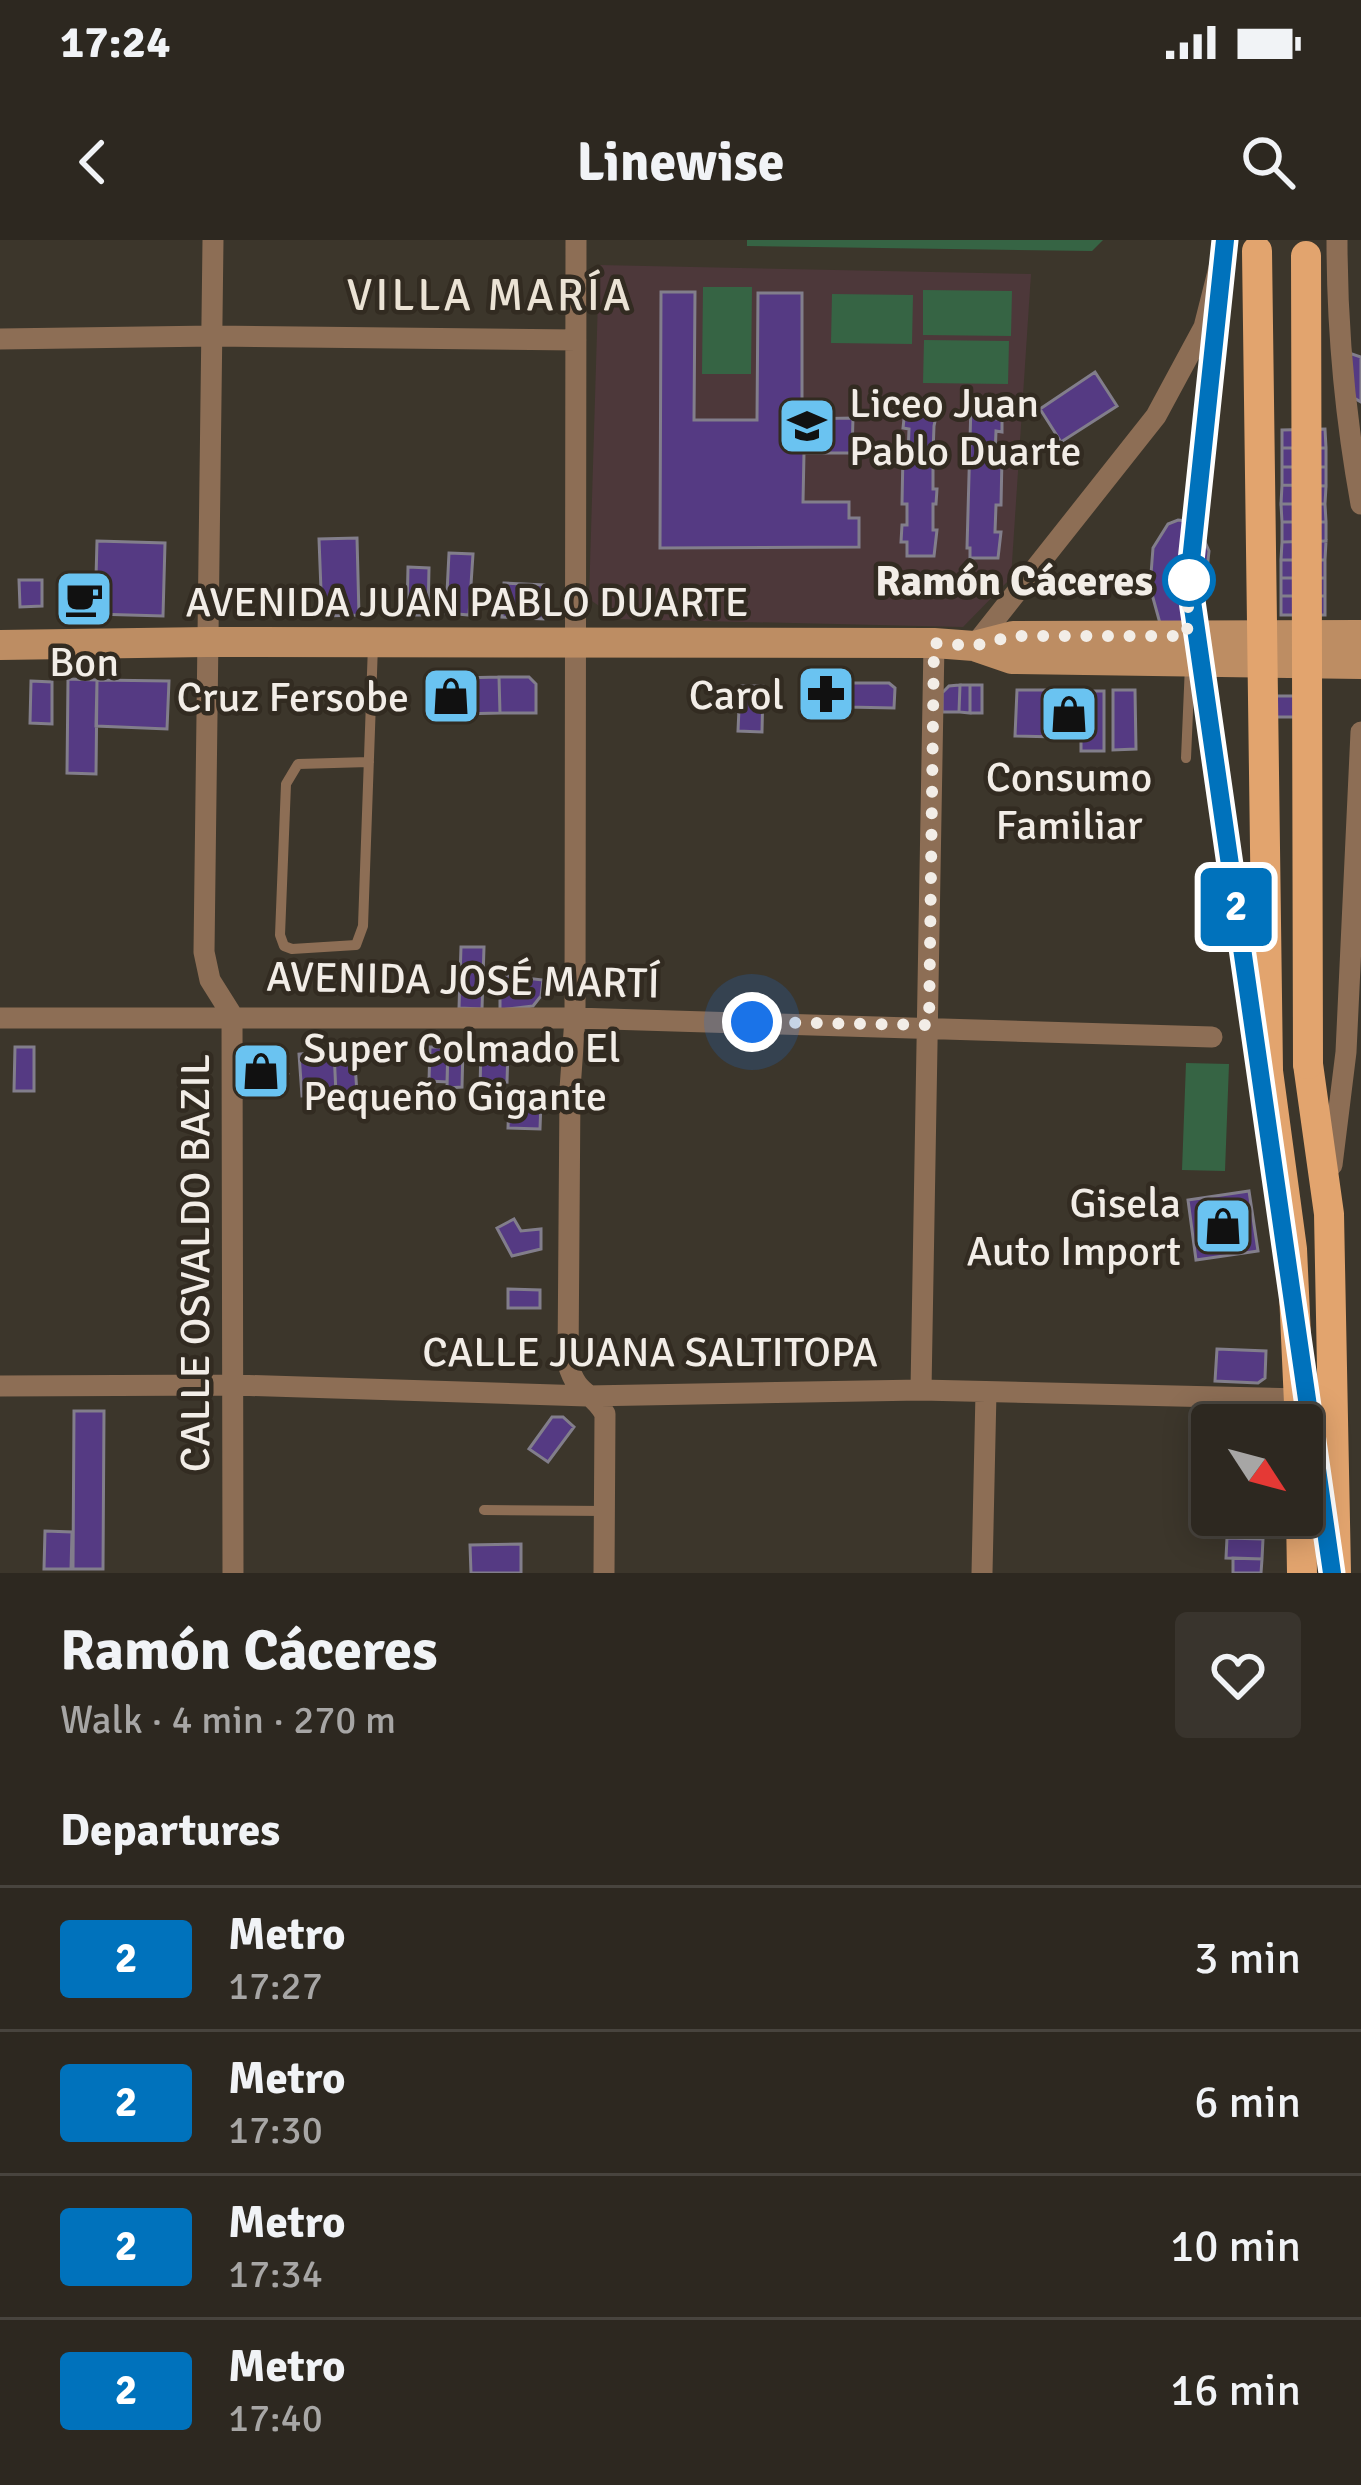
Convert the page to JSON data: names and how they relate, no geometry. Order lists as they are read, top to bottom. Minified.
{"streets":{"main road":["AVENIDA JUAN PABLO DUARTE"],"street":["AVENIDA JOSÉ MARTÍ","CALLE OSVALDO BAZIL","CALLE JUANA SALTITOPA"]},"crossings":[["AVENIDA JUAN PABLO DUARTE","CALLE OSVALDO BAZIL"],["AVENIDA JOSÉ MARTÍ","CALLE OSVALDO BAZIL"],["CALLE OSVALDO BAZIL","CALLE JUANA SALTITOPA"]],"districts":["VILLA MARÍA"],"places":{"school or university":["Liceo Juan Pablo Duarte"],"other":["Ramón Cáceres"],"cafe":["Bon"],"pharmacy":["Carol"],"shop":["Cruz Fersobe","Consumo Familiar","Super Colmado El Pequeño Gigante","Gisela Auto Import"]},"lines":["metro line 2"],"north":"bottom right","page":{"status":"17:24","header":"Linewise","on_map":"2","heading":[["Ramón Cáceres","Walk · 4 min · 270 m"],"Departures"],"list":[{"mark":"2","name":"Metro","note":"17:27","value":"3 min"},{"mark":"2","name":"Metro","note":"17:30","value":"6 min"},{"mark":"2","name":"Metro","note":"17:34","value":"10 min"},{"mark":"2","name":"Metro","note":"17:40","value":"16 min"}]}}
